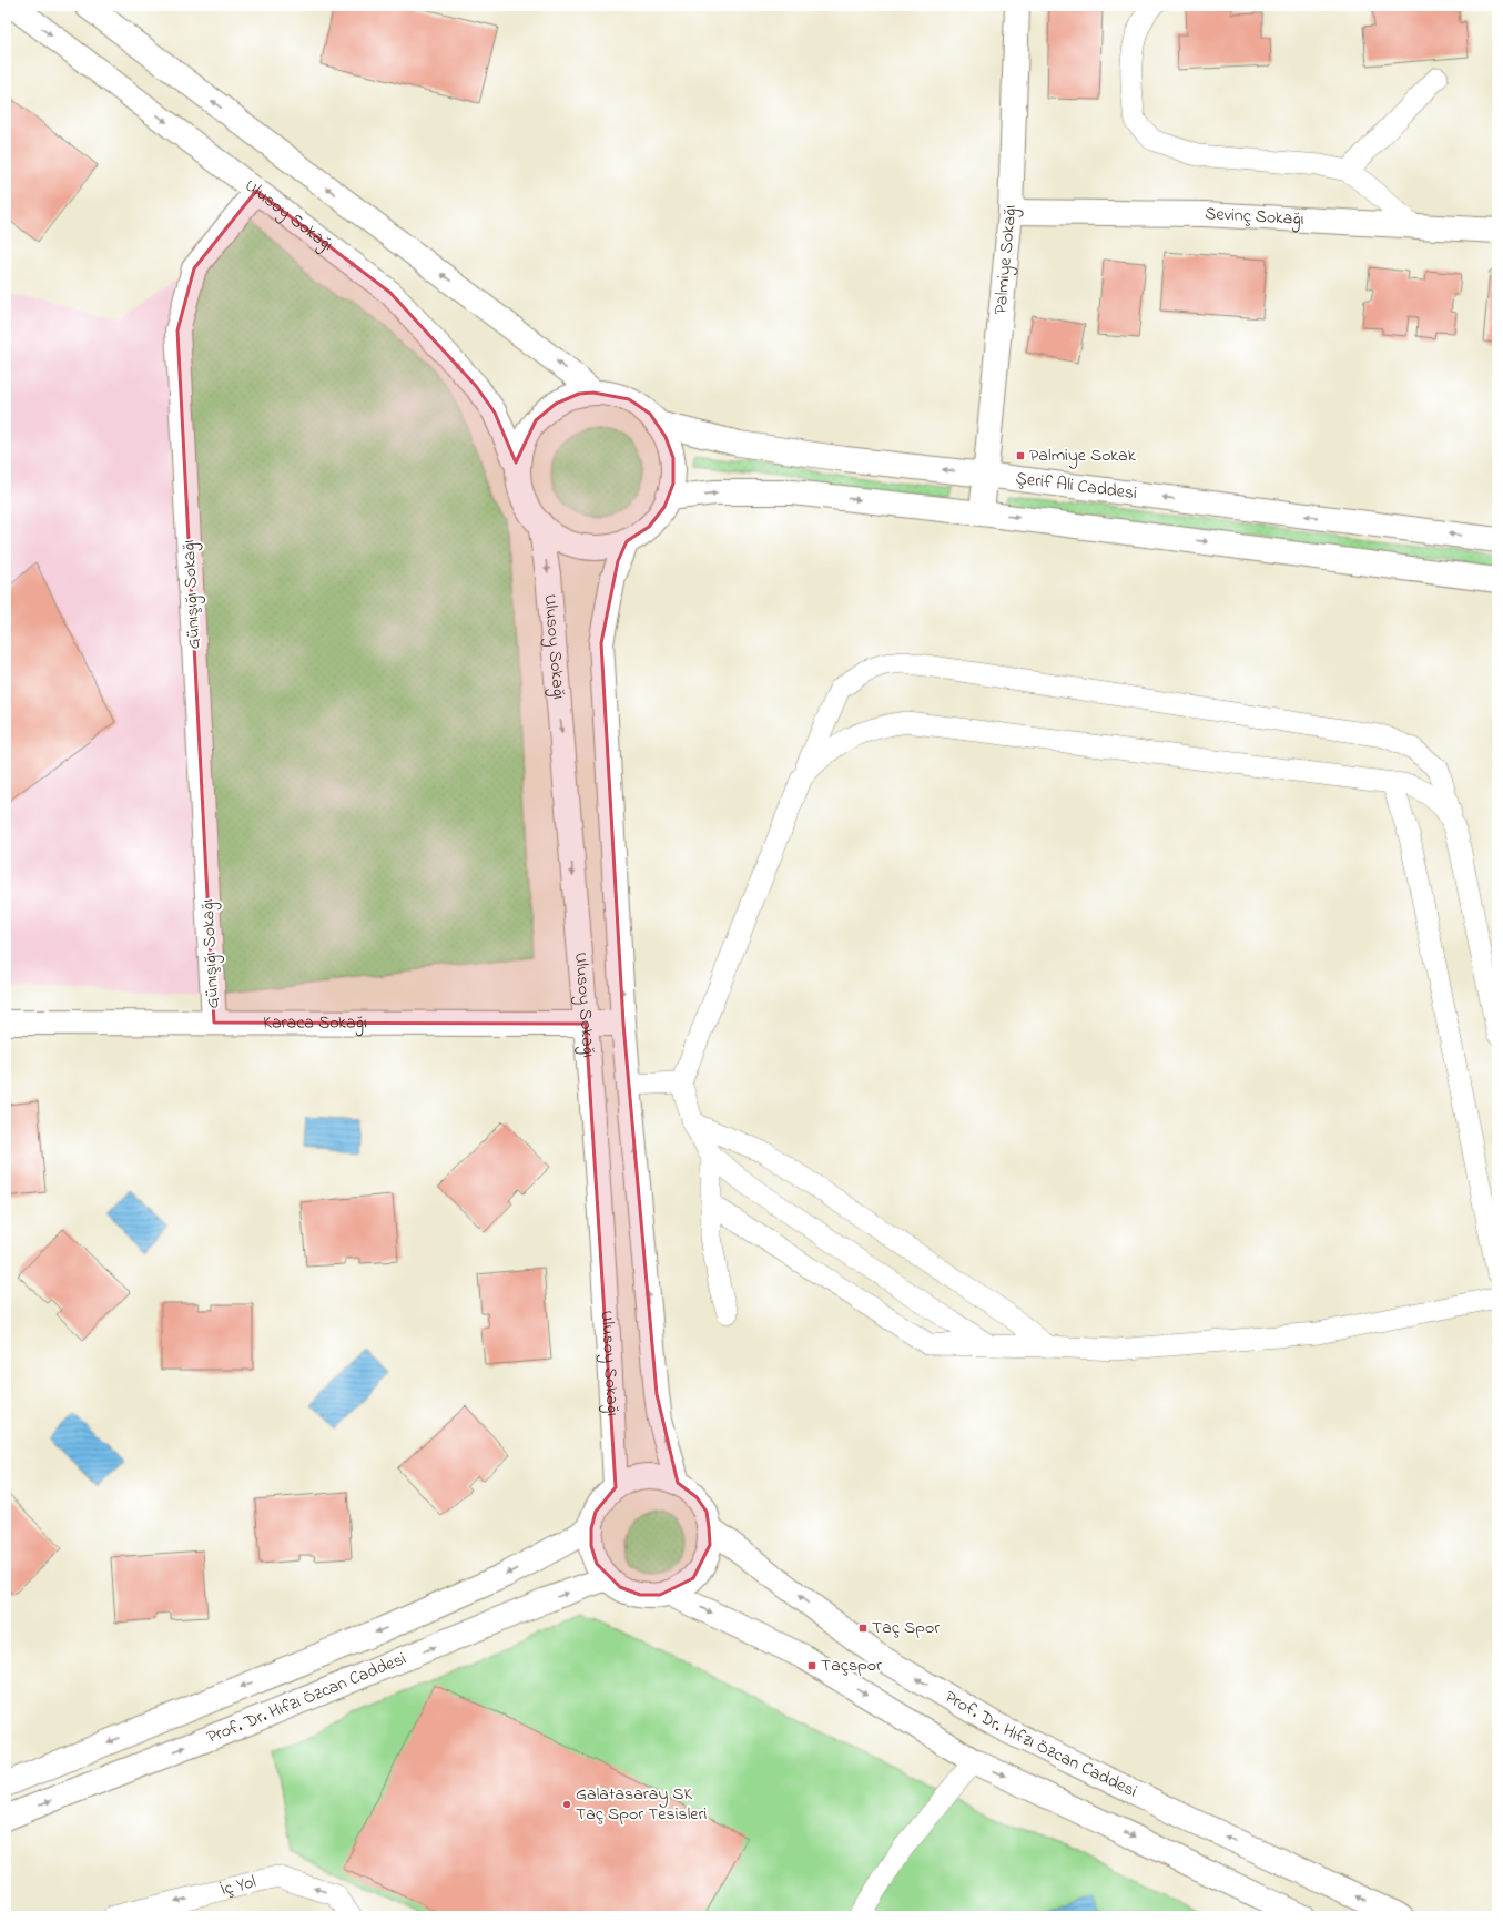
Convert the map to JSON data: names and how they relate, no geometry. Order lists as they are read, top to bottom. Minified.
{"streets":{"street":["Ulusoy Sokağı","Sevinç Sokağı","Palmiye Sokağı","Şerif Ali Caddesi","Günışığı Sokağı","Karaca Sokağı","Prof. Dr. Hıfzı Özcan Caddesi"],"lane":["İç Yol"]},"crossings":[["Ulusoy Sokağı","Şerif Ali Caddesi"],["Ulusoy Sokağı","Günışığı Sokağı"],["Ulusoy Sokağı","Karaca Sokağı"],["Ulusoy Sokağı","Prof. Dr. Hıfzı Özcan Caddesi"],["Sevinç Sokağı","Palmiye Sokağı"],["Palmiye Sokağı","Şerif Ali Caddesi"],["Günışığı Sokağı","Karaca Sokağı"]],"one_way":["İç Yol"],"places":{"transit":["Palmiye Sokak","Taç Spor","Taçspor"],"other":["Galatasaray SK Taç Spor Tesisleri"]}}
